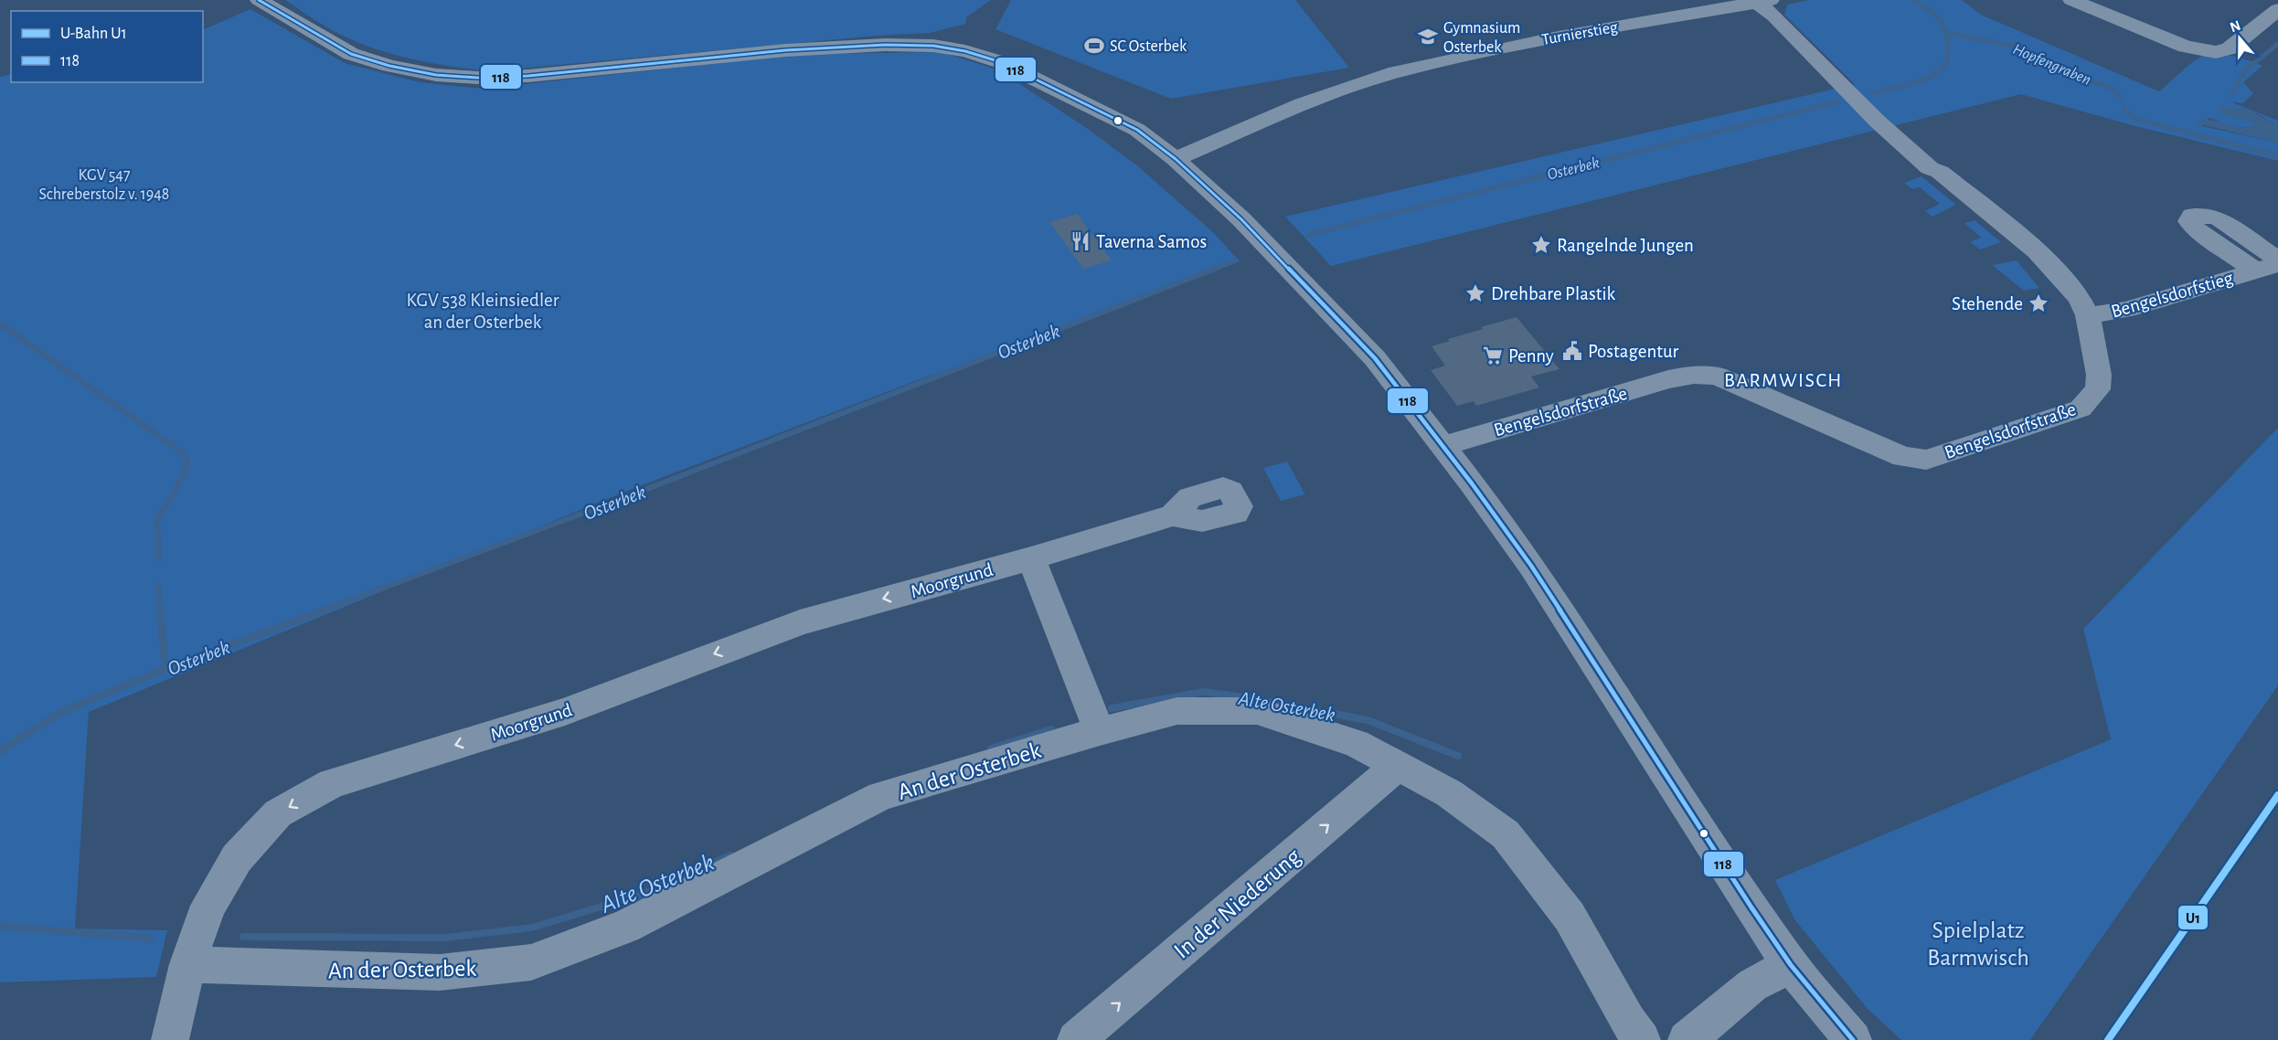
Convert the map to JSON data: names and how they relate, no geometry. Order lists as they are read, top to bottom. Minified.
{"streets":{"street":["Turnierstieg","Bengelsdorfstieg","Bengelsdorfstraße","Moorgrund","An der Osterbek","In der Niederung"]},"crossings":[["Turnierstieg","Bengelsdorfstraße"],["Bengelsdorfstieg","Bengelsdorfstraße"],["Moorgrund","An der Osterbek"],["An der Osterbek","In der Niederung"]],"one_way":["Moorgrund","In der Niederung"],"districts":["BARMWISCH"],"water":["Hopfengraben","Osterbek","Alte Osterbek"],"parks":["KGV 547 Schreberstolz v. 1948","KGV 538 Kleinsiedler an der Osterbek","Spielplatz Barmwisch"],"places":{"school or university":["Gymnasium Osterbek"],"sports":["SC Osterbek"],"restaurant":["Taverna Samos"],"place":["Rangelnde Jungen","Drehbare Plastik","Stehende"],"public building":["Postagentur"],"supermarket":["Penny"]},"lines":["transit line 118","metro line U1"],"legend":["U-Bahn U1","118"],"north":"top"}
